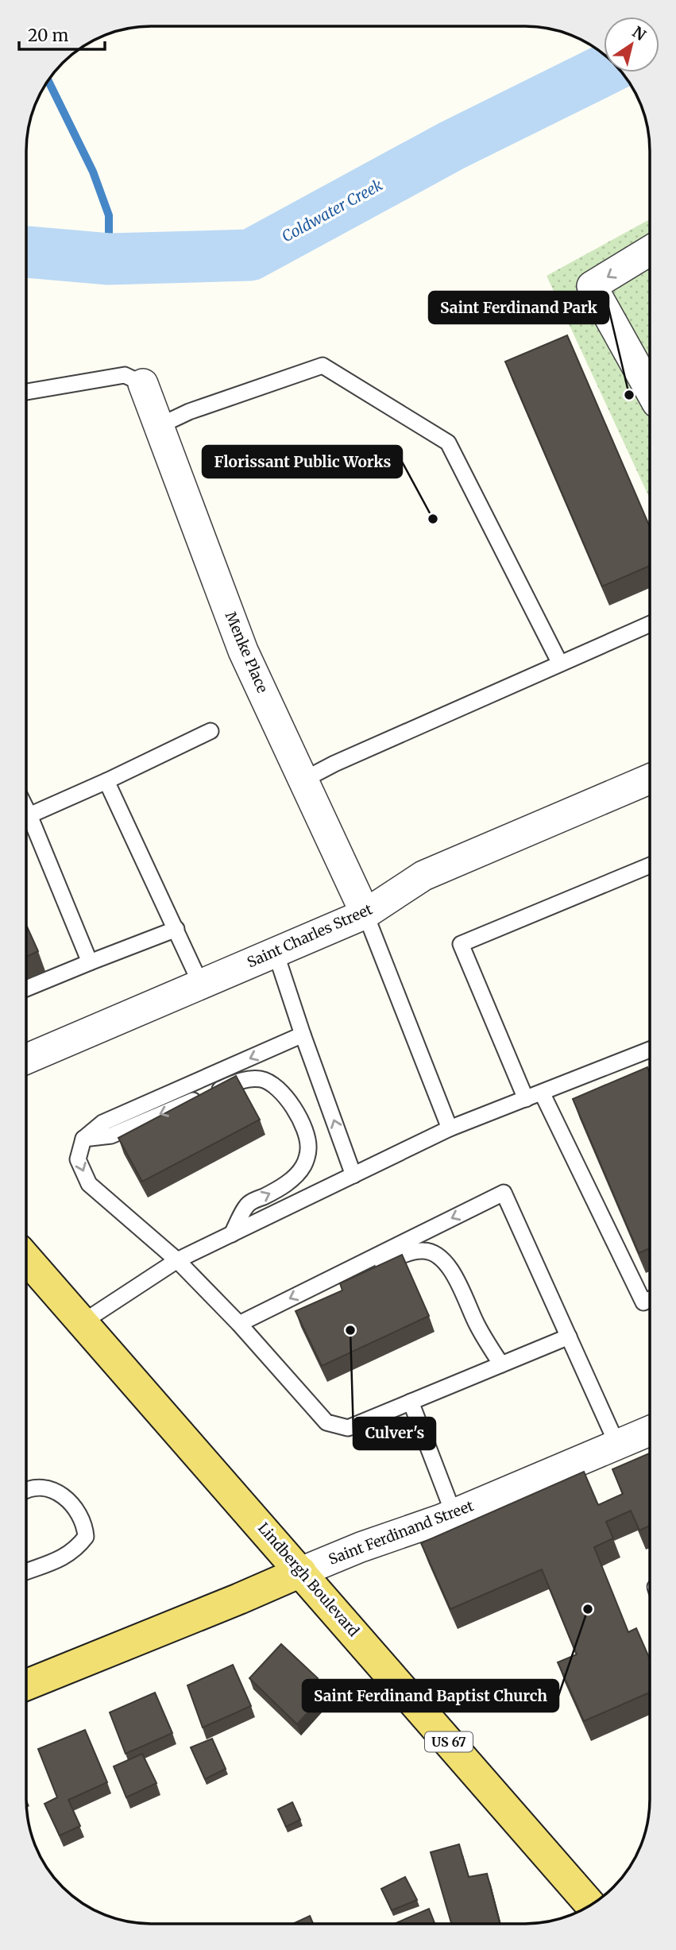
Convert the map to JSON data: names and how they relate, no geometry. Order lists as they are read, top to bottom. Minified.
{"streets":{"main road":["Saint Ferdinand Street","Lindbergh Boulevard","US 67"],"street":["Menke Place","Saint Charles Street"]},"crossings":[["Menke Place","Saint Charles Street"],["Saint Ferdinand Street","Lindbergh Boulevard"]],"water":["Coldwater Creek"],"places":["Saint Ferdinand Park","Florissant Public Works","Culver's","Saint Ferdinand Baptist Church"],"scale_bar":"20 m","north":"top right"}
